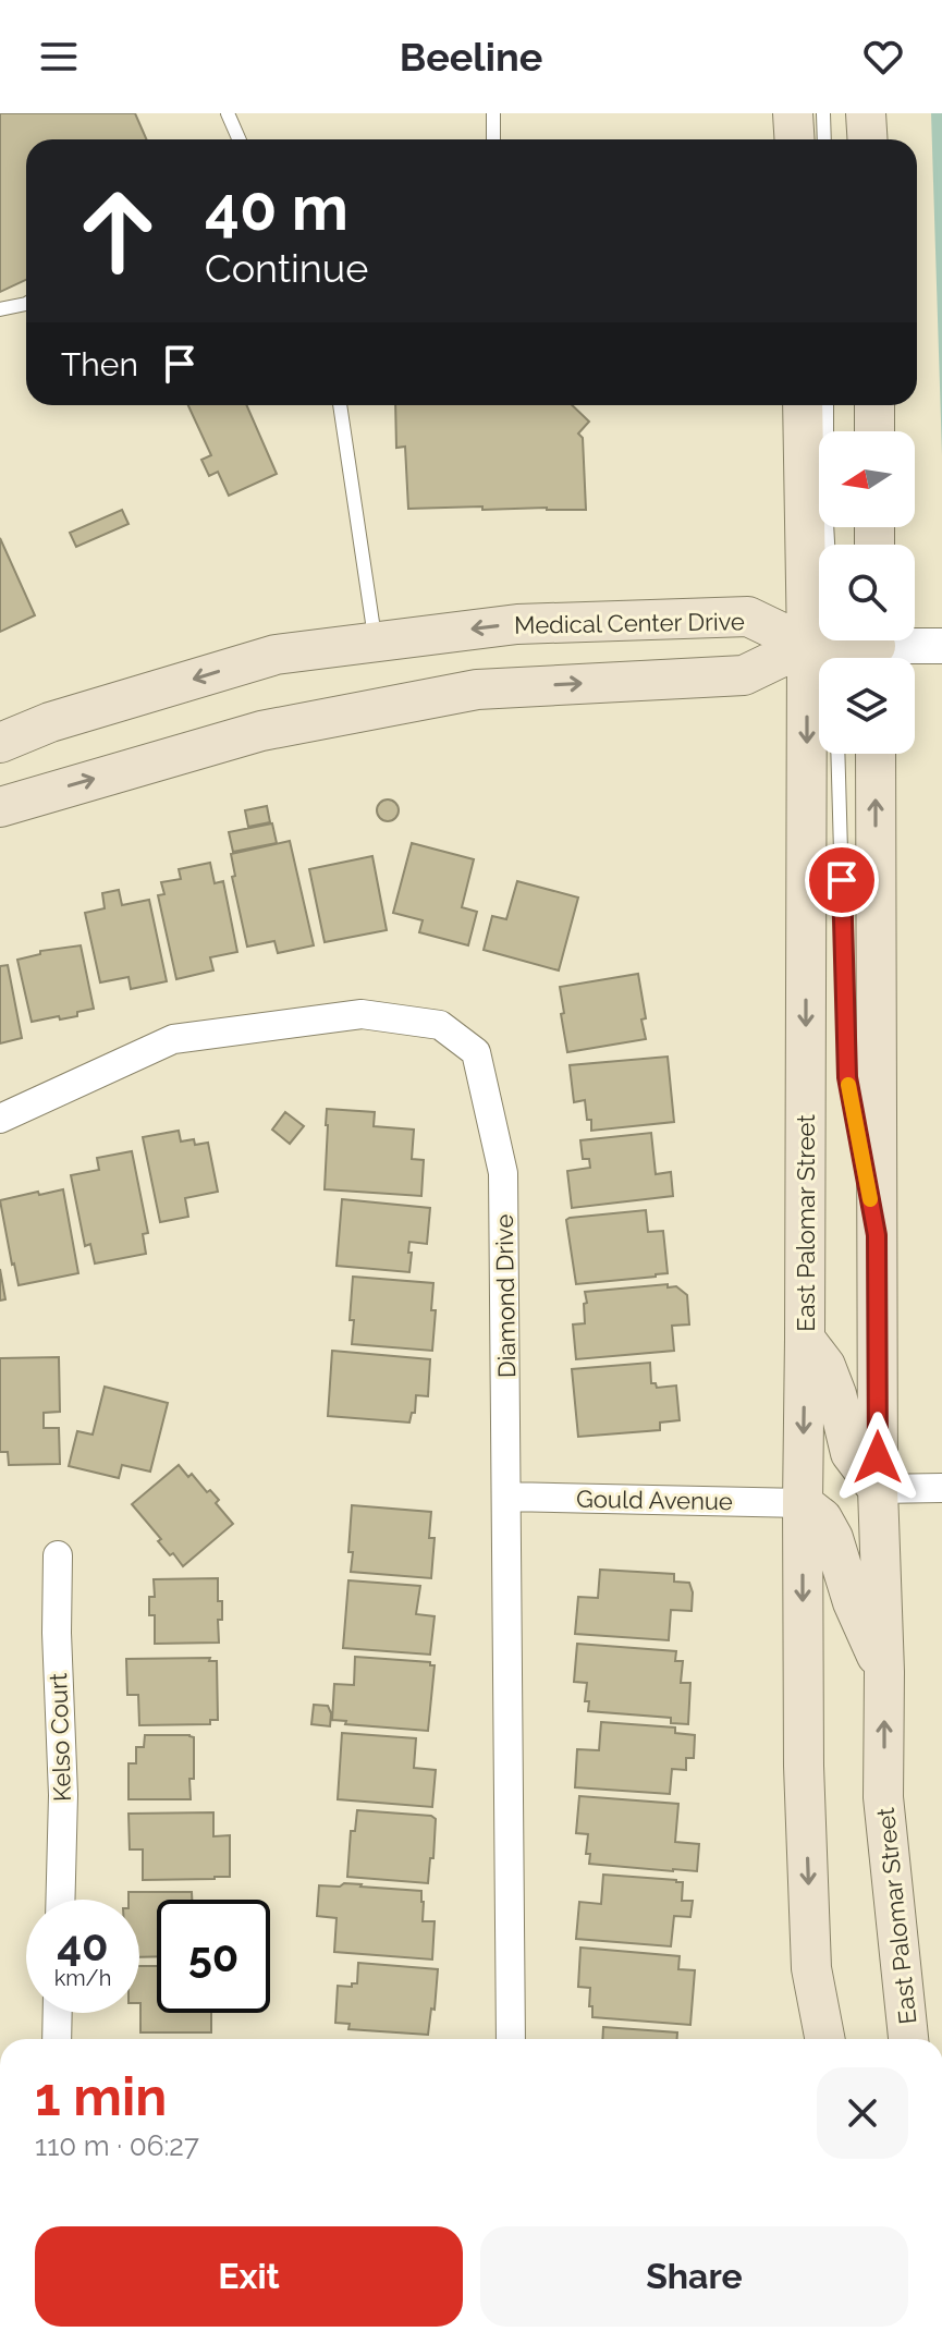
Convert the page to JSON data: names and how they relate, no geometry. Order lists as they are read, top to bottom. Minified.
{"streets":{"main road":["Medical Center Drive","East Palomar Street"],"street":["Diamond Drive","Gould Avenue","Kelso Court"]},"crossings":[["Medical Center Drive","East Palomar Street"],["East Palomar Street","Gould Avenue"],["Diamond Drive","Gould Avenue"]],"north":"left","page":{"header":"Beeline","turn":["40 m","Continue"],"then":"Then","speed":"40 km/h","limit":"50","heading":["1 min","110 m · 06:27"],"buttons":["Exit","Share"]}}
